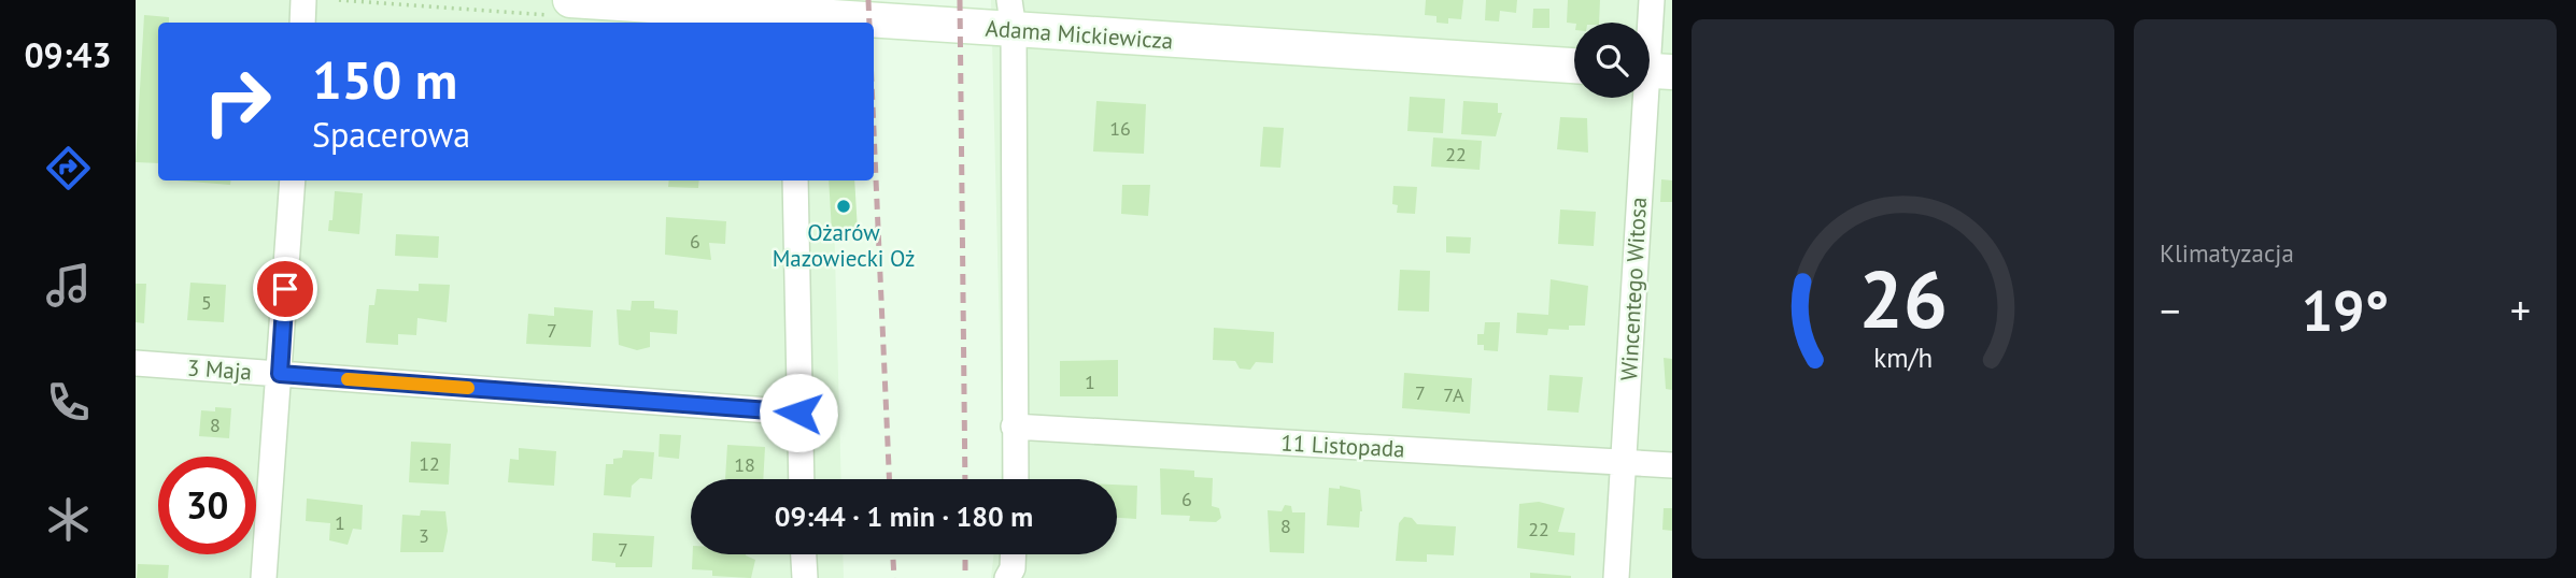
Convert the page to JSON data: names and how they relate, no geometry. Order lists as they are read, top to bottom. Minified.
{"streets":{"street":["Adama Mickiewicza","Wincentego Witosa","3 Maja","11 Listopada"]},"crossings":[["Wincentego Witosa","11 Listopada"]],"places":["Ożarów Mazowiecki Oż"],"house_numbers":["16","22","6","5","7","1","7","7A","8","12","18","6","1","8","22","3","7"],"page":{"tabs":"09:43","tile":"Klimatyzacja","turn":["150 m","Spacerowa"],"heat":["−","19°","+"],"limit":"30","trip":"09:44 · 1 min · 180 m","gauge":["26","km/h"]}}
